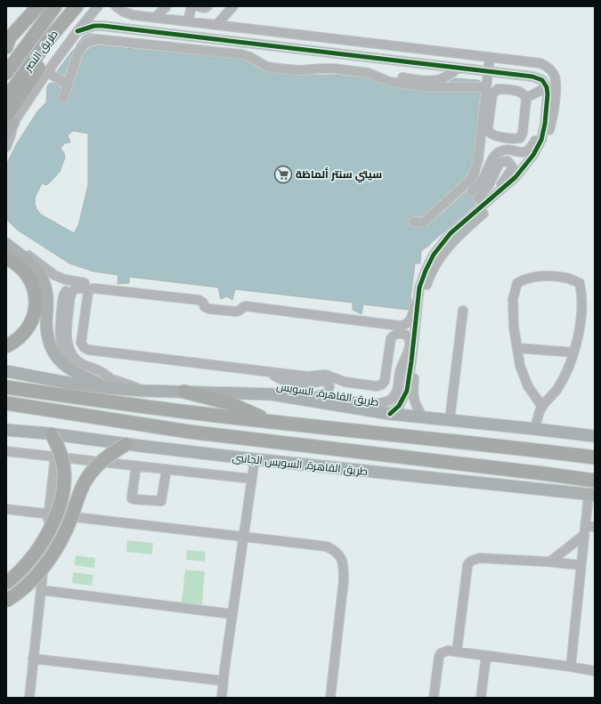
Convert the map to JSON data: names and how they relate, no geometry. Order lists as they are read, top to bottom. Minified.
{"streets":{"highway":["طريق النصر"],"main road":["طريق القاهرة, السويس","طريق القاهرة, السويس الجانبى"]},"places":{"supermarket":["سيتي سنتر ألماظة"]}}
